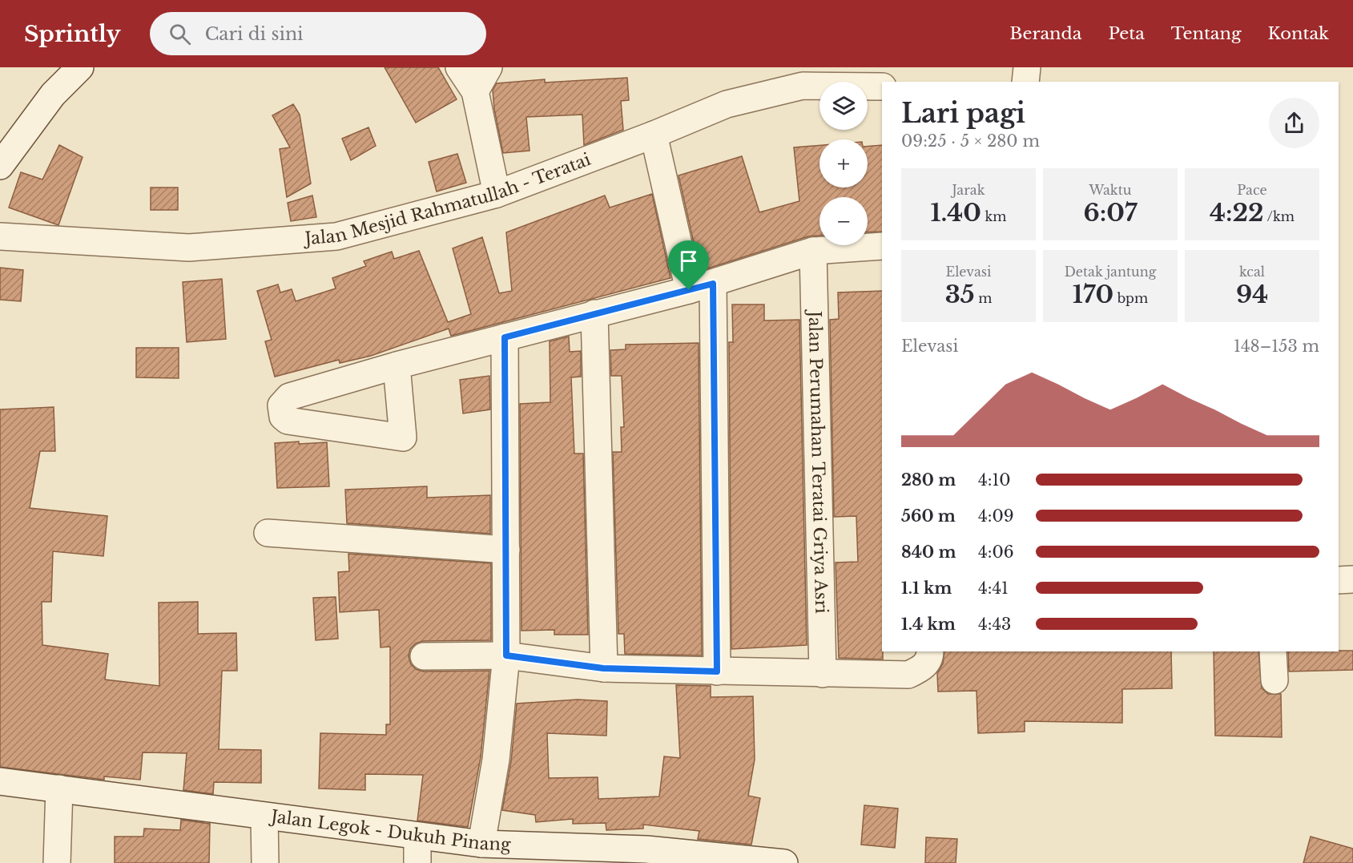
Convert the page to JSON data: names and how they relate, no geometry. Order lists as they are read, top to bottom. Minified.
{"streets":{"street":["Jalan Mesjid Rahmatullah - Teratai","Jalan Perumahan Teratai Griya Asri","Jalan Legok - Dukuh Pinang"]},"page":{"header":"Sprintly","search":"Cari di sini","nav":["Beranda","Peta","Tentang","Kontak"],"map_buttons":["+","−"],"heading":["Lari pagi","09:25 · 5 × 280 m"],"stats":[["Jarak","1.40 km"],["Waktu","6:07"],["Pace","4:22 /km"],["Elevasi","35 m"],["Detak jantung","170 bpm"],["kcal","94"]],"chart":["Elevasi","148–153 m"],"list":[{"name":"280 m","note":"4:10"},{"name":"560 m","note":"4:09"},{"name":"840 m","note":"4:06"},{"name":"1.1 km","note":"4:41"},{"name":"1.4 km","note":"4:43"}]}}
